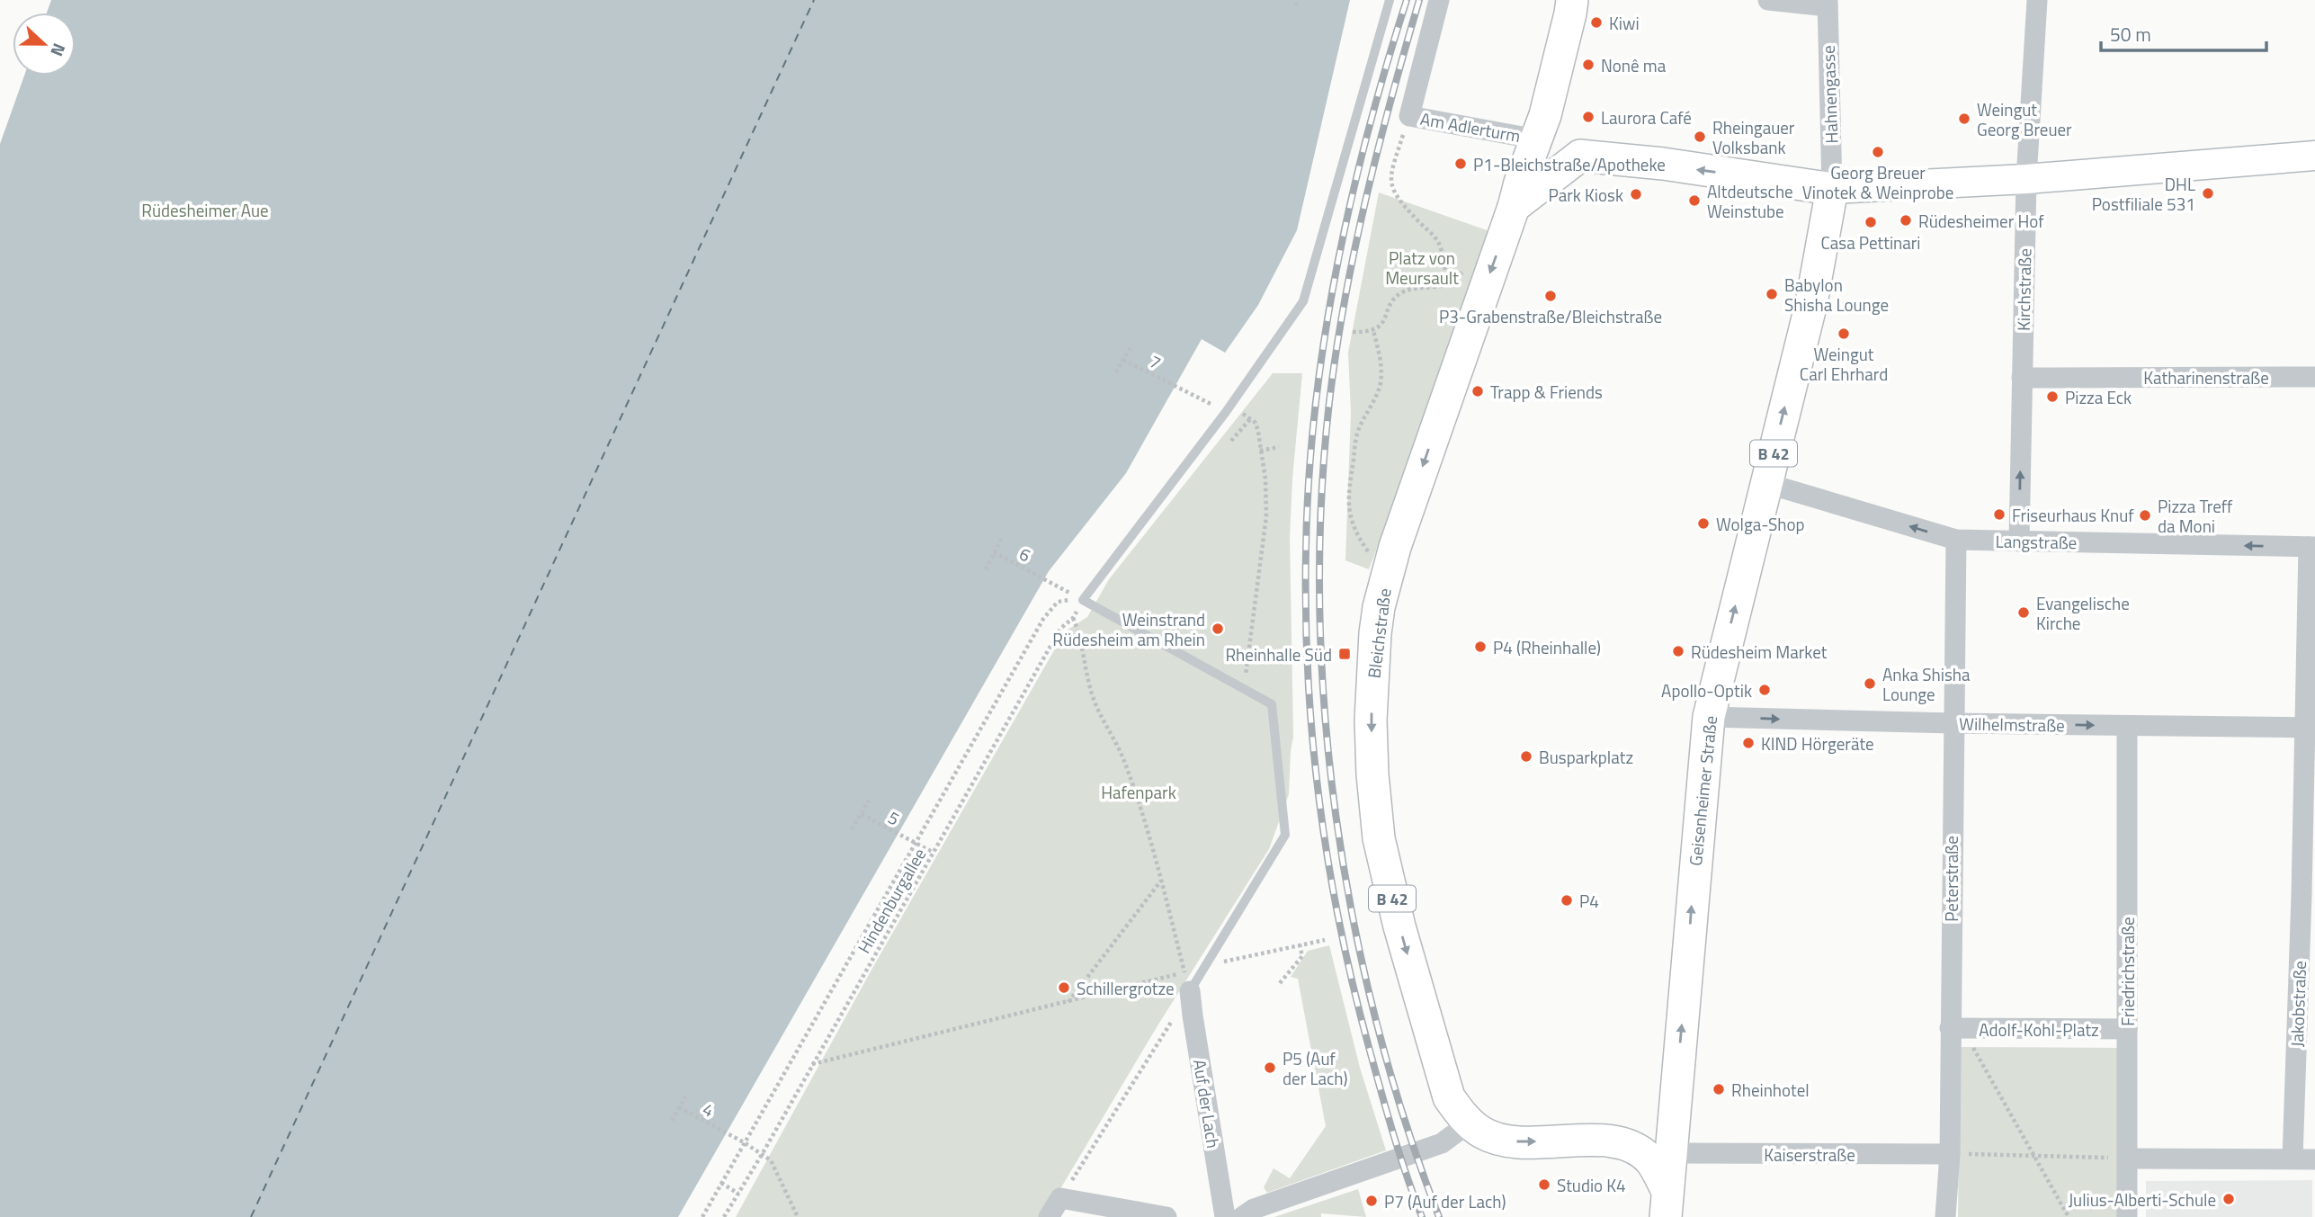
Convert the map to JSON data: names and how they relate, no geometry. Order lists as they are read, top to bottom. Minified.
{"streets":{"main road":["B 42","Bleichstraße","Geisenheimer Straße"],"street":["Hahnengasse","Am Adlerturm","Kirchstraße","Katharinenstraße","Langstraße","Wilhelmstraße","Peterstraße","Friedrichstraße","Jakobstraße","Adolf-Kohl-Platz","Auf der Lach","Kaiserstraße"],"path":["7","6","5","Hindenburgallee","4"]},"crossings":[["Hahnengasse","Geisenheimer Straße"],["Am Adlerturm","B 42"],["Am Adlerturm","Bleichstraße"],["Kirchstraße","Katharinenstraße"],["Kirchstraße","Langstraße"],["B 42","Bleichstraße"],["B 42","Geisenheimer Straße"],["Langstraße","Geisenheimer Straße"],["Langstraße","Peterstraße"],["Langstraße","Jakobstraße"],["6","Hindenburgallee"],["Wilhelmstraße","Geisenheimer Straße"],["Wilhelmstraße","Peterstraße"],["Wilhelmstraße","Friedrichstraße"],["Wilhelmstraße","Jakobstraße"],["Geisenheimer Straße","Kaiserstraße"],["5","Hindenburgallee"],["Peterstraße","Adolf-Kohl-Platz"],["Peterstraße","Kaiserstraße"],["Hindenburgallee","4"],["Friedrichstraße","Adolf-Kohl-Platz"]],"one_way":["Langstraße","Bleichstraße","Wilhelmstraße","Geisenheimer Straße"],"parks":["Rüdesheimer Aue","Platz von Meursault","Hafenpark"],"places":{"other":["Kiwi","Nonê ma","Laurora Café","Weingut Georg Breuer","Rheingauer Volksbank","Georg Breuer Vinotek & Weinprobe","P1-Bleichstraße/Apotheke","DHL Postfiliale 531","Park Kiosk","Altdeutsche Weinstube","Rüdesheimer Hof","Casa Pettinari","Babylon Shisha Lounge","P3-Grabenstraße/Bleichstraße","Weingut Carl Ehrhard","Trapp & Friends","Pizza Eck","Friseurhaus Knuf","Pizza Treff da Moni","Wolga-Shop","Evangelische Kirche","Weinstrand Rüdesheim am Rhein","P4 (Rheinhalle)","Rüdesheim Market","Anka Shisha Lounge","Apollo-Optik","KIND Hörgeräte","Busparkplatz","P4","Schillergrotze","P5 (Auf der Lach)","Rheinhotel","Studio K4","Julius-Alberti-Schule","P7 (Auf der Lach)"],"transit":["Rheinhalle Süd"]},"scale_bar":"50 m","north":"right"}
